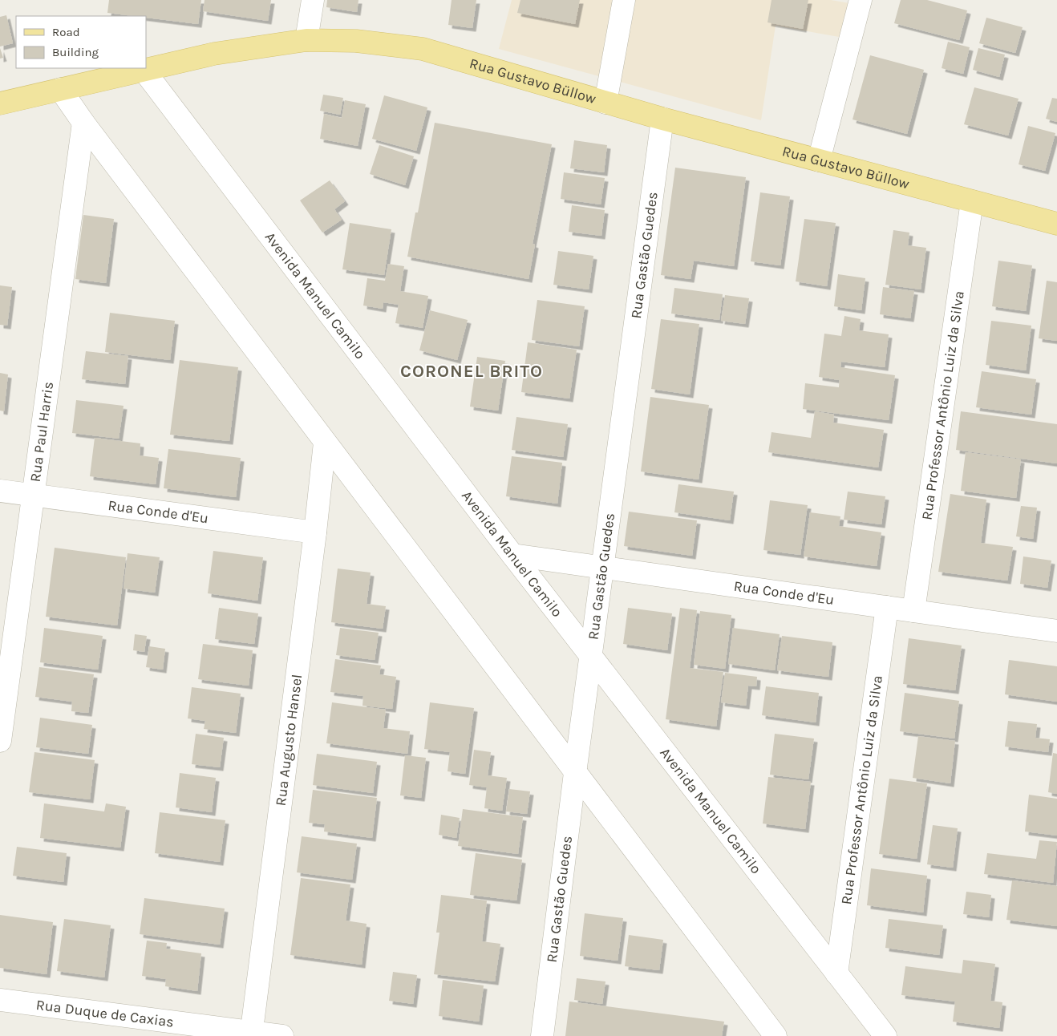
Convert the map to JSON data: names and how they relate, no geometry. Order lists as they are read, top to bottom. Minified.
{"streets":{"main road":["Rua Gustavo Büllow"],"street":["Rua Gastão Guedes","Avenida Manuel Camilo","Rua Professor Antônio Luiz da Silva","Rua Paul Harris","Rua Conde d'Eu","Rua Augusto Hansel","Rua Duque de Caxias"]},"crossings":[["Rua Gustavo Büllow","Rua Gastão Guedes"],["Rua Gustavo Büllow","Avenida Manuel Camilo"],["Rua Gustavo Büllow","Rua Professor Antônio Luiz da Silva"],["Rua Gastão Guedes","Avenida Manuel Camilo"],["Rua Gastão Guedes","Rua Conde d'Eu"],["Avenida Manuel Camilo","Rua Professor Antônio Luiz da Silva"],["Avenida Manuel Camilo","Rua Conde d'Eu"],["Rua Professor Antônio Luiz da Silva","Rua Conde d'Eu"],["Rua Paul Harris","Rua Conde d'Eu"],["Rua Conde d'Eu","Rua Augusto Hansel"],["Rua Augusto Hansel","Rua Duque de Caxias"]],"districts":["CORONEL BRITO"],"legend":["Road","Building"]}
